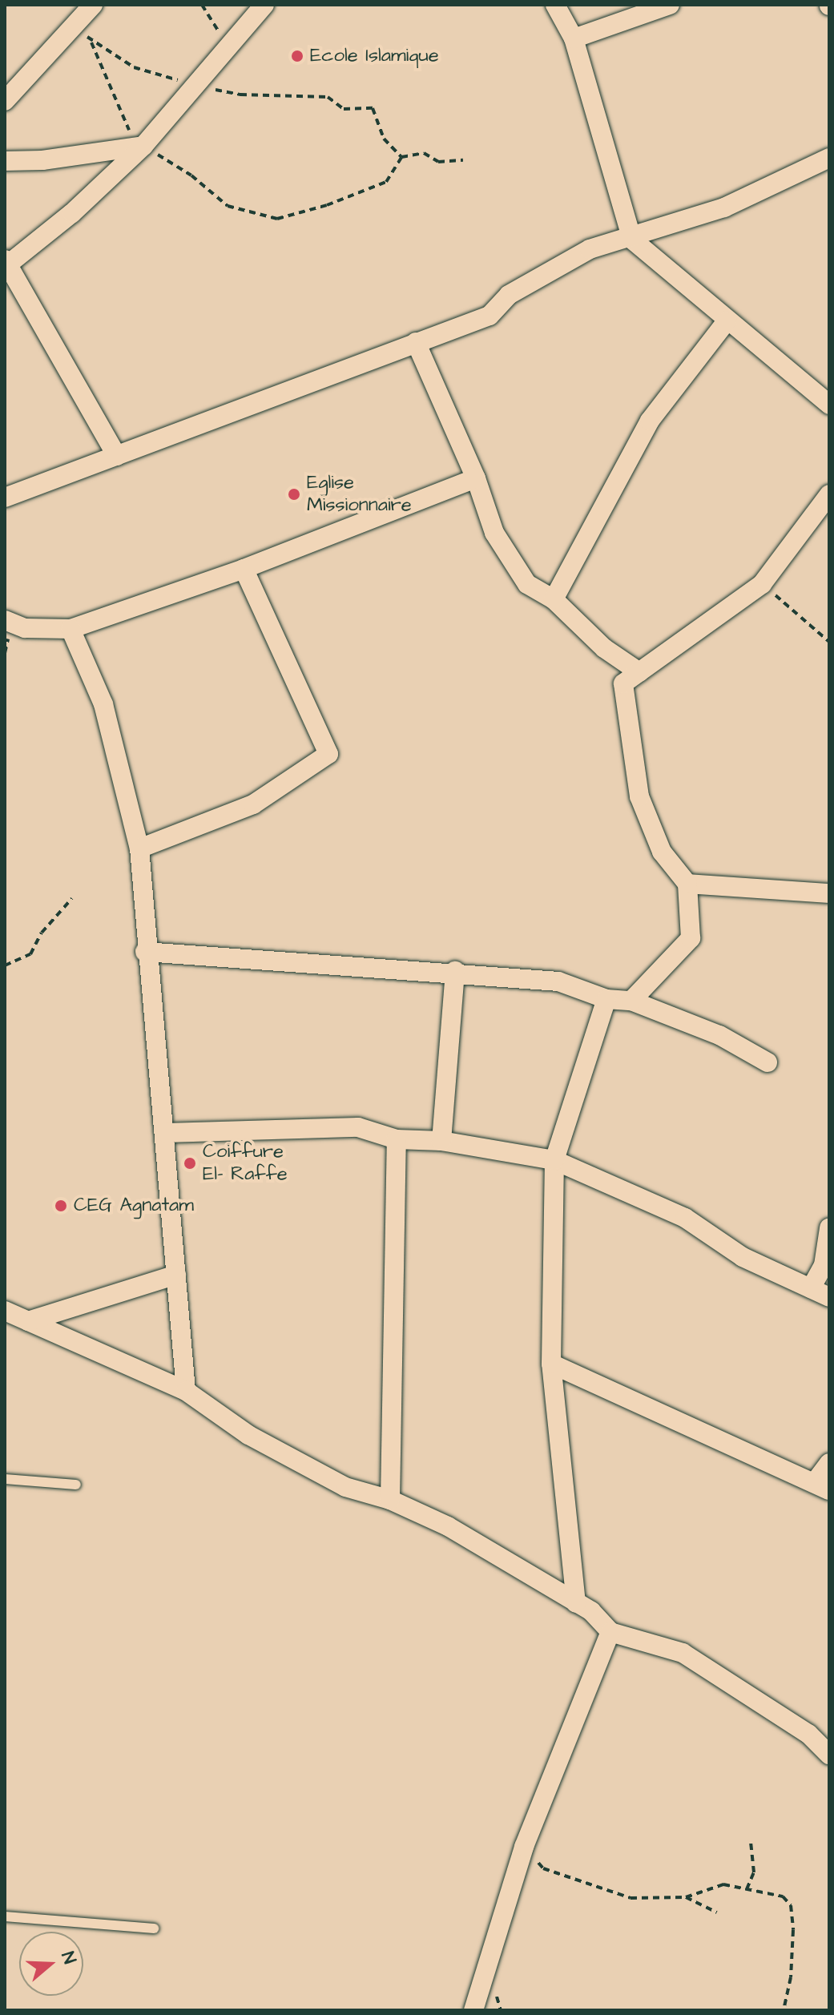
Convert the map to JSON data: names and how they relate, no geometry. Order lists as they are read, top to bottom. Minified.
{"places":["Ecole Islamique","Eglise Missionnaire","Coiffure El- Raffe","CEG Agnatam"],"north":"right"}
